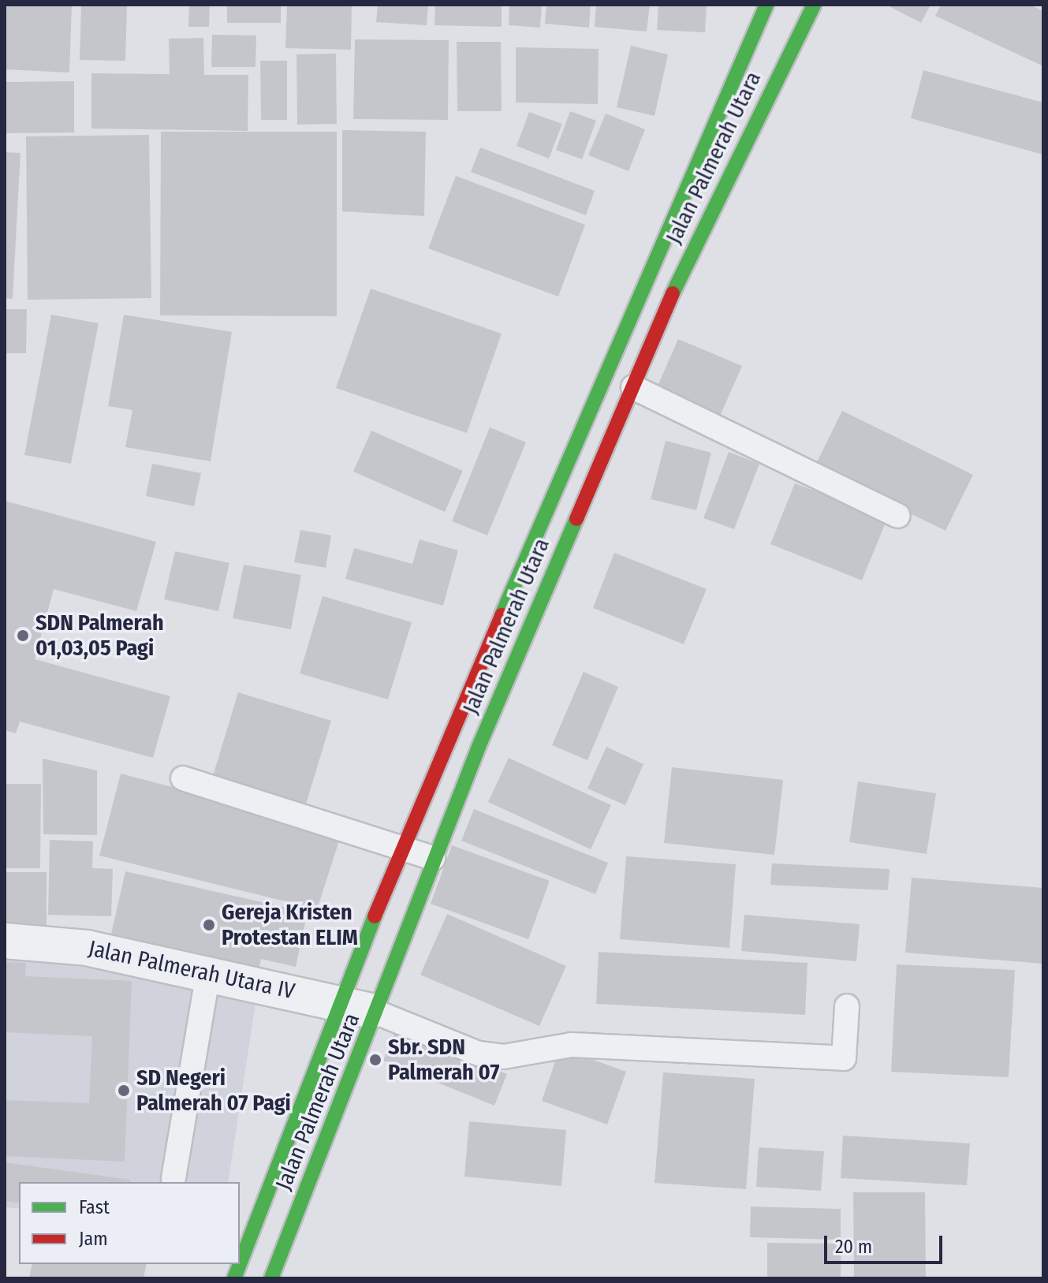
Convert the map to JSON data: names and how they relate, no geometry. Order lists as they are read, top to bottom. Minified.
{"streets":{"main road":["Jalan Palmerah Utara"],"street":["Jalan Palmerah Utara IV"]},"crossings":[["Jalan Palmerah Utara","Jalan Palmerah Utara IV"]],"places":["SDN Palmerah 01,03,05 Pagi","Gereja Kristen Protestan ELIM","Sbr. SDN Palmerah 07","SD Negeri Palmerah 07 Pagi"],"legend":["Fast","Jam"],"scale_bar":"20 m"}
